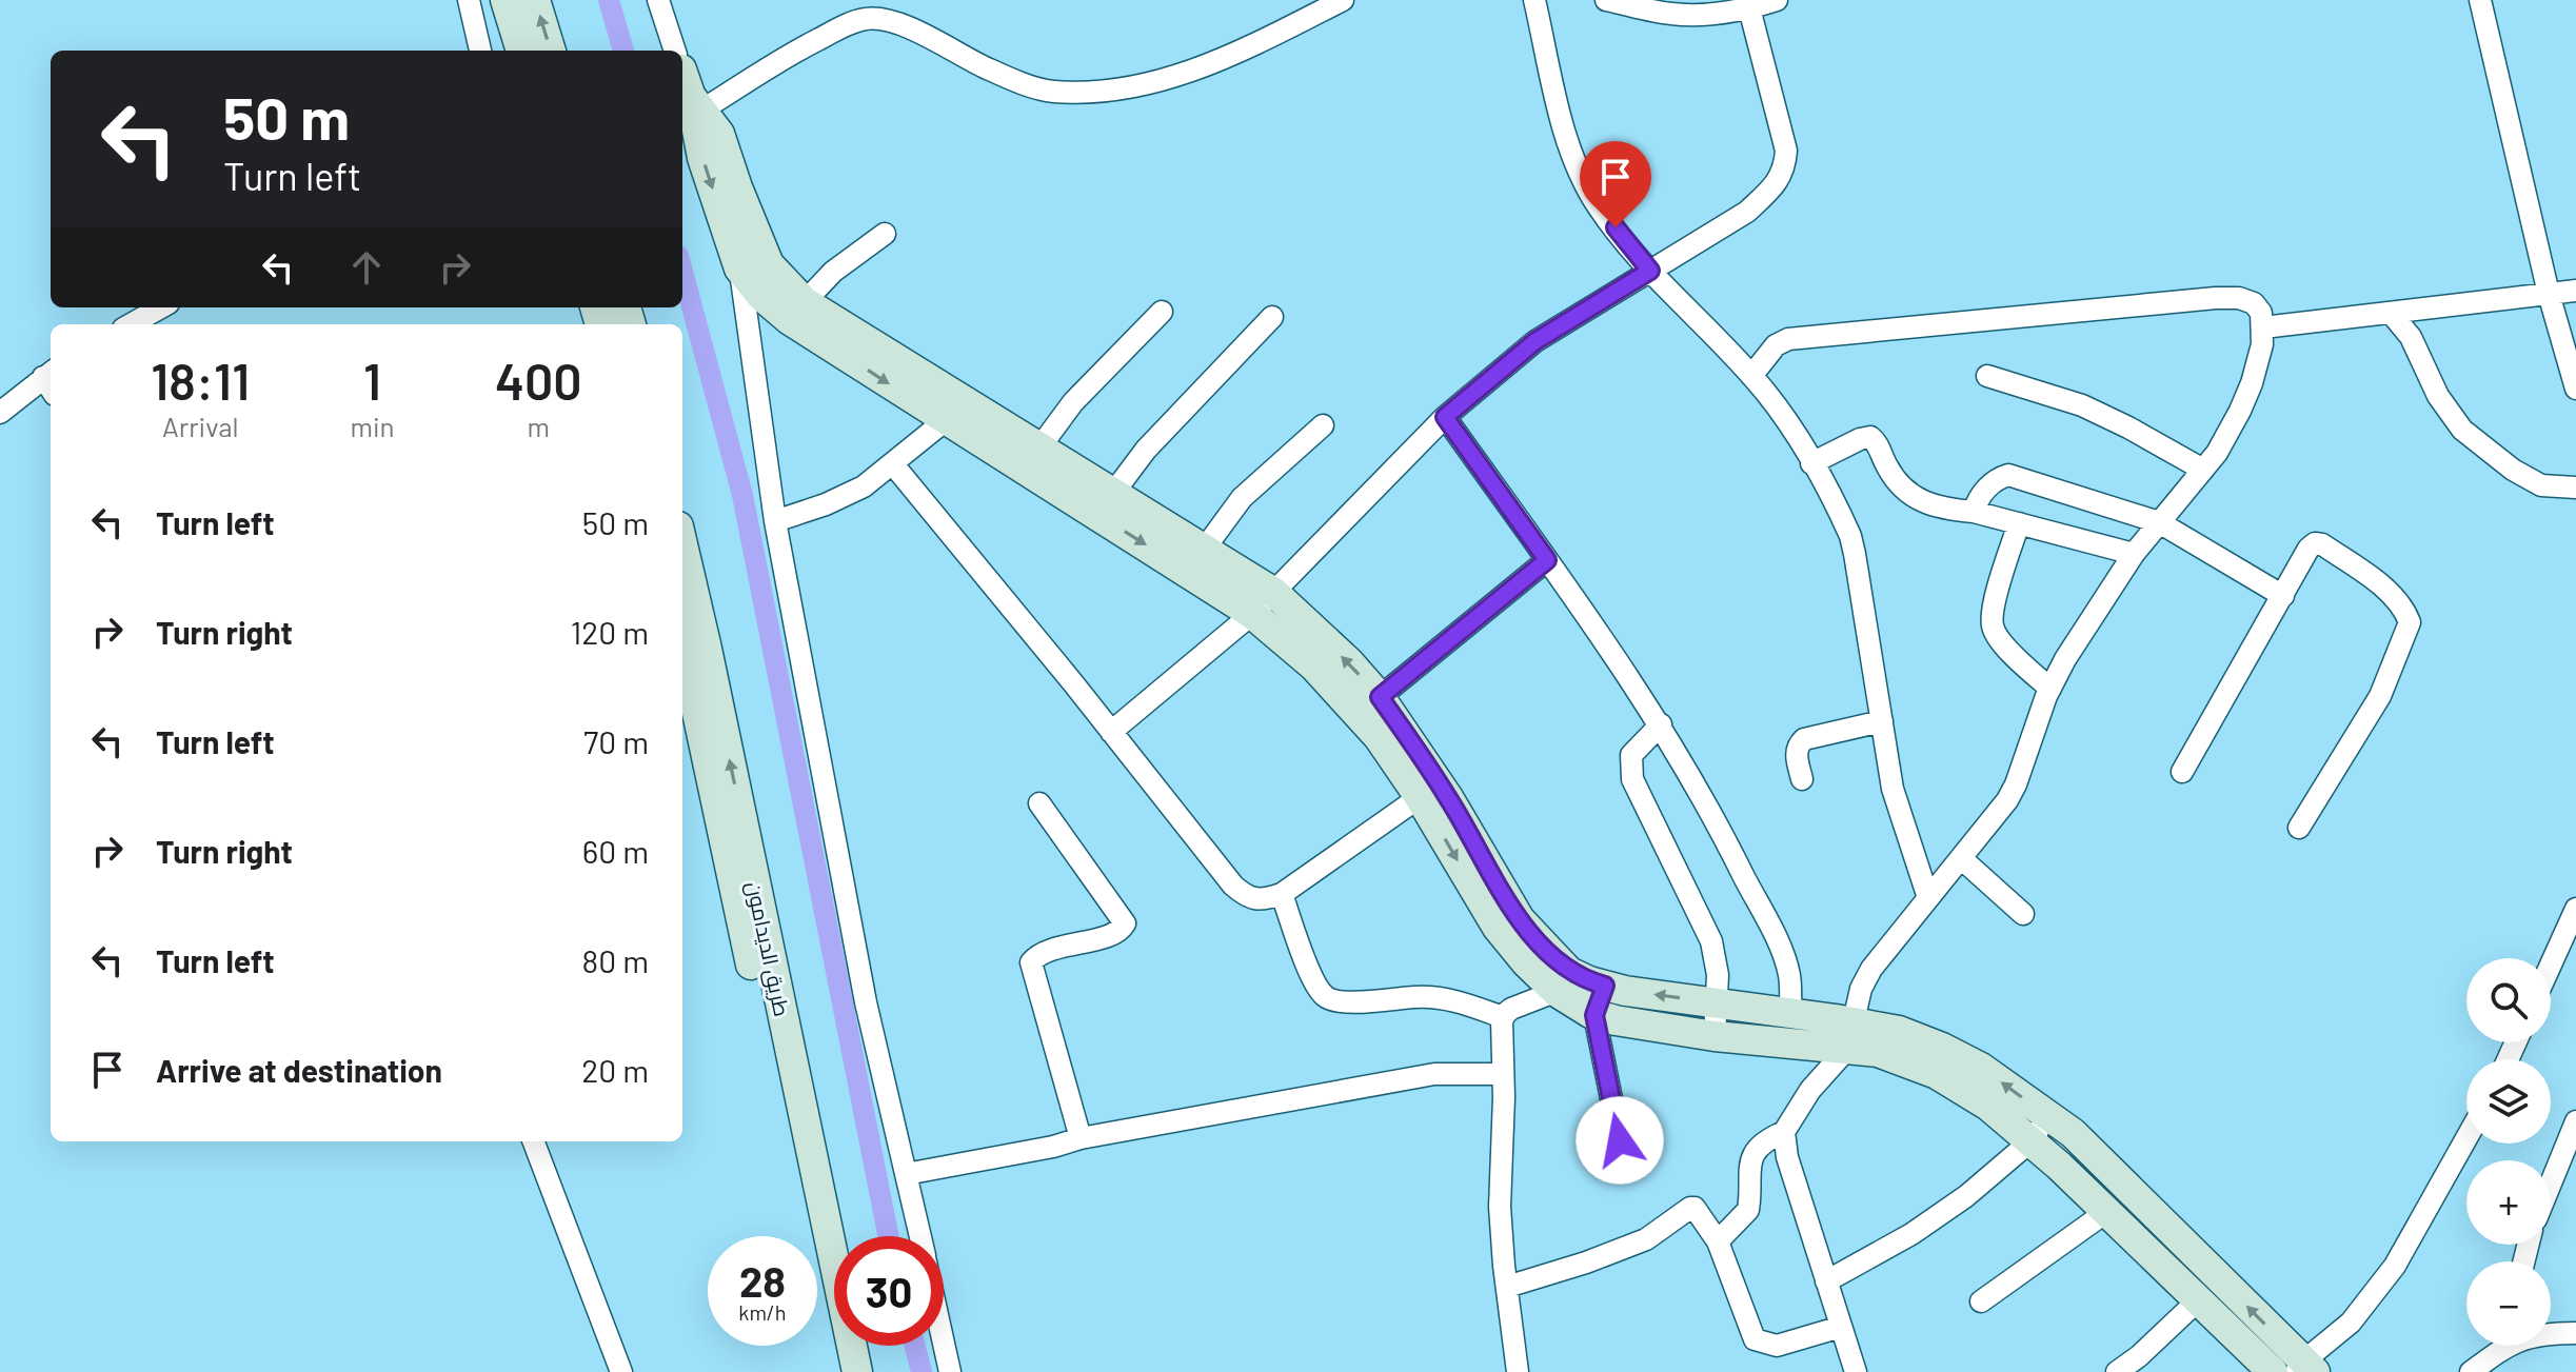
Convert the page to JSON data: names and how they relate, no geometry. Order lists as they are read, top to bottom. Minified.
{"streets":{"street":["طريق الديدامون"]},"page":{"turn":["50 m","Turn left"],"eta":["18:11","Arrival","1","min","400","m"],"list":[{"name":"Turn left","value":"50 m"},{"name":"Turn right","value":"120 m"},{"name":"Turn left","value":"70 m"},{"name":"Turn right","value":"60 m"},{"name":"Turn left","value":"80 m"},{"name":"Arrive at destination","value":"20 m"}],"map_buttons":["+","−"],"speed":"28 km/h","limit":"30"}}
